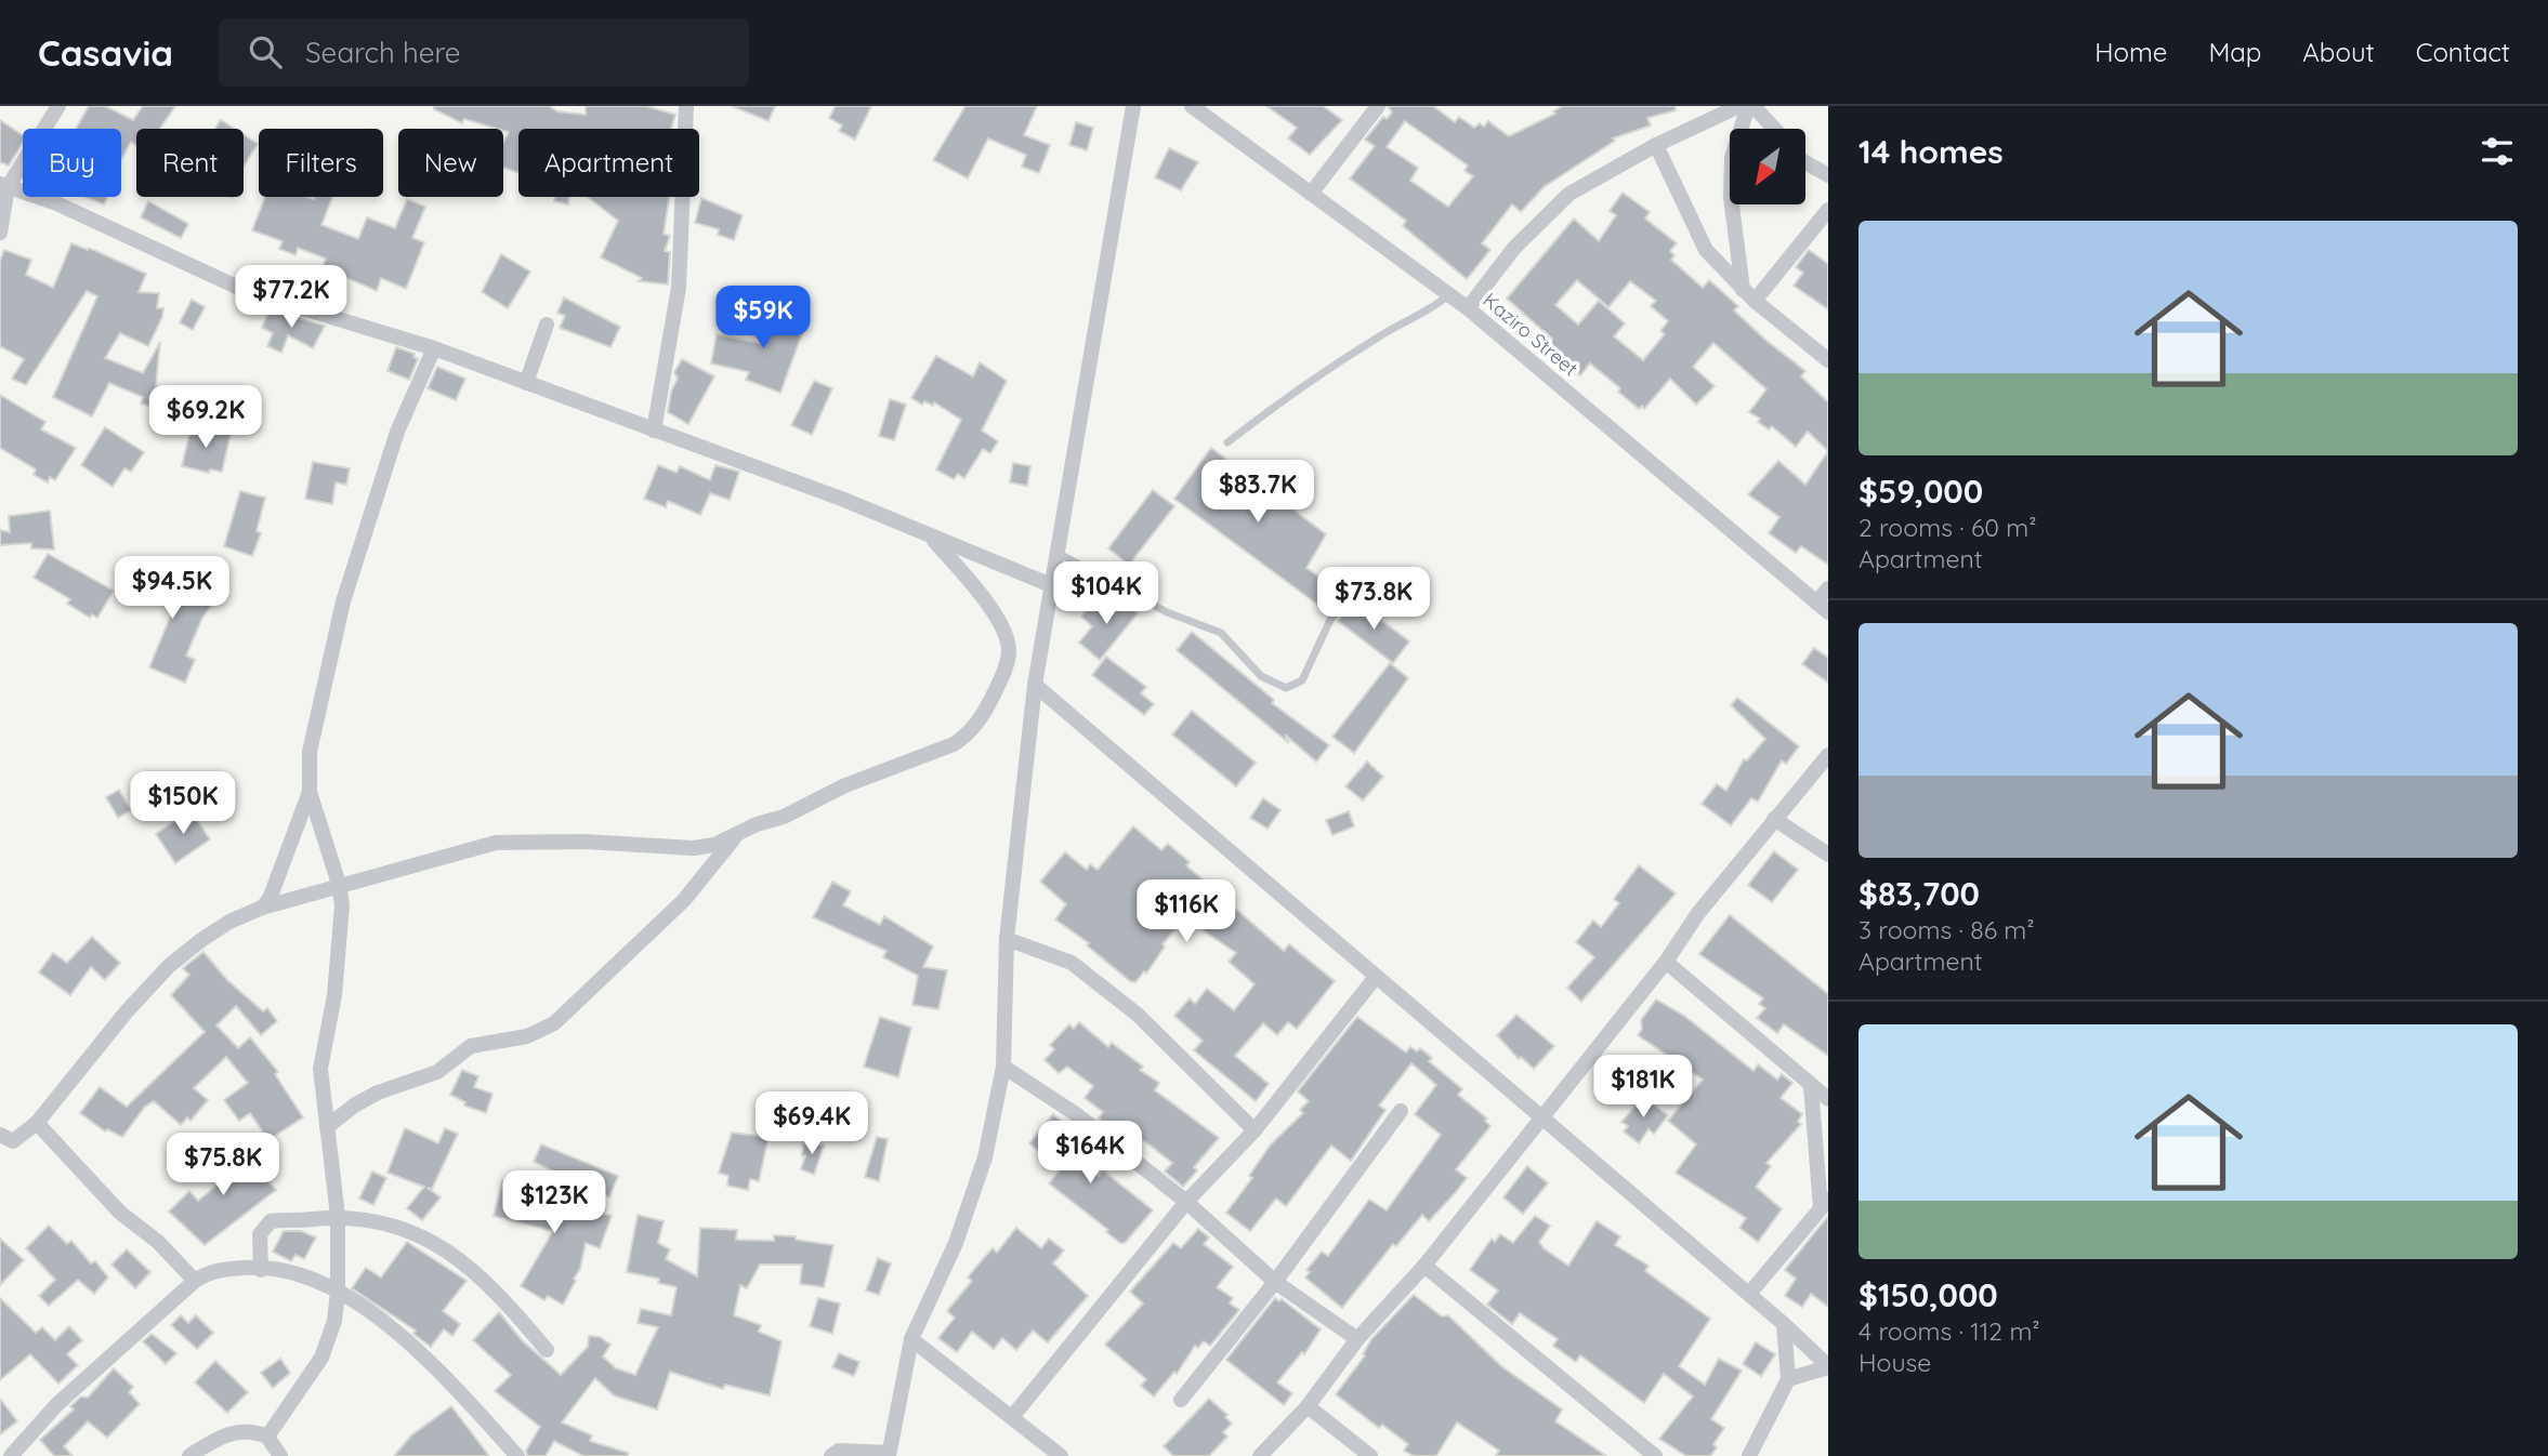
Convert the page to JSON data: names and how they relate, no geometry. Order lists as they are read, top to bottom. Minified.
{"streets":{"street":["Kaziro Street"]},"north":"bottom left","page":{"header":"Casavia","search":"Search here","nav":["Home","Map","About","Contact"],"heading":"14 homes","chip":["Buy","Rent","Filters","New","Apartment"],"list":[{"name":"$59,000","note":"2 rooms · 60 m² · Apartment"},{"name":"$83,700","note":"3 rooms · 86 m² · Apartment"},{"name":"$150,000","note":"4 rooms · 112 m² · House"}],"price":["$77.2K","$59K","$69.2K","$83.7K","$94.5K","$104K","$73.8K","$150K","$116K","$181K","$69.4K","$164K","$75.8K","$123K"]}}
